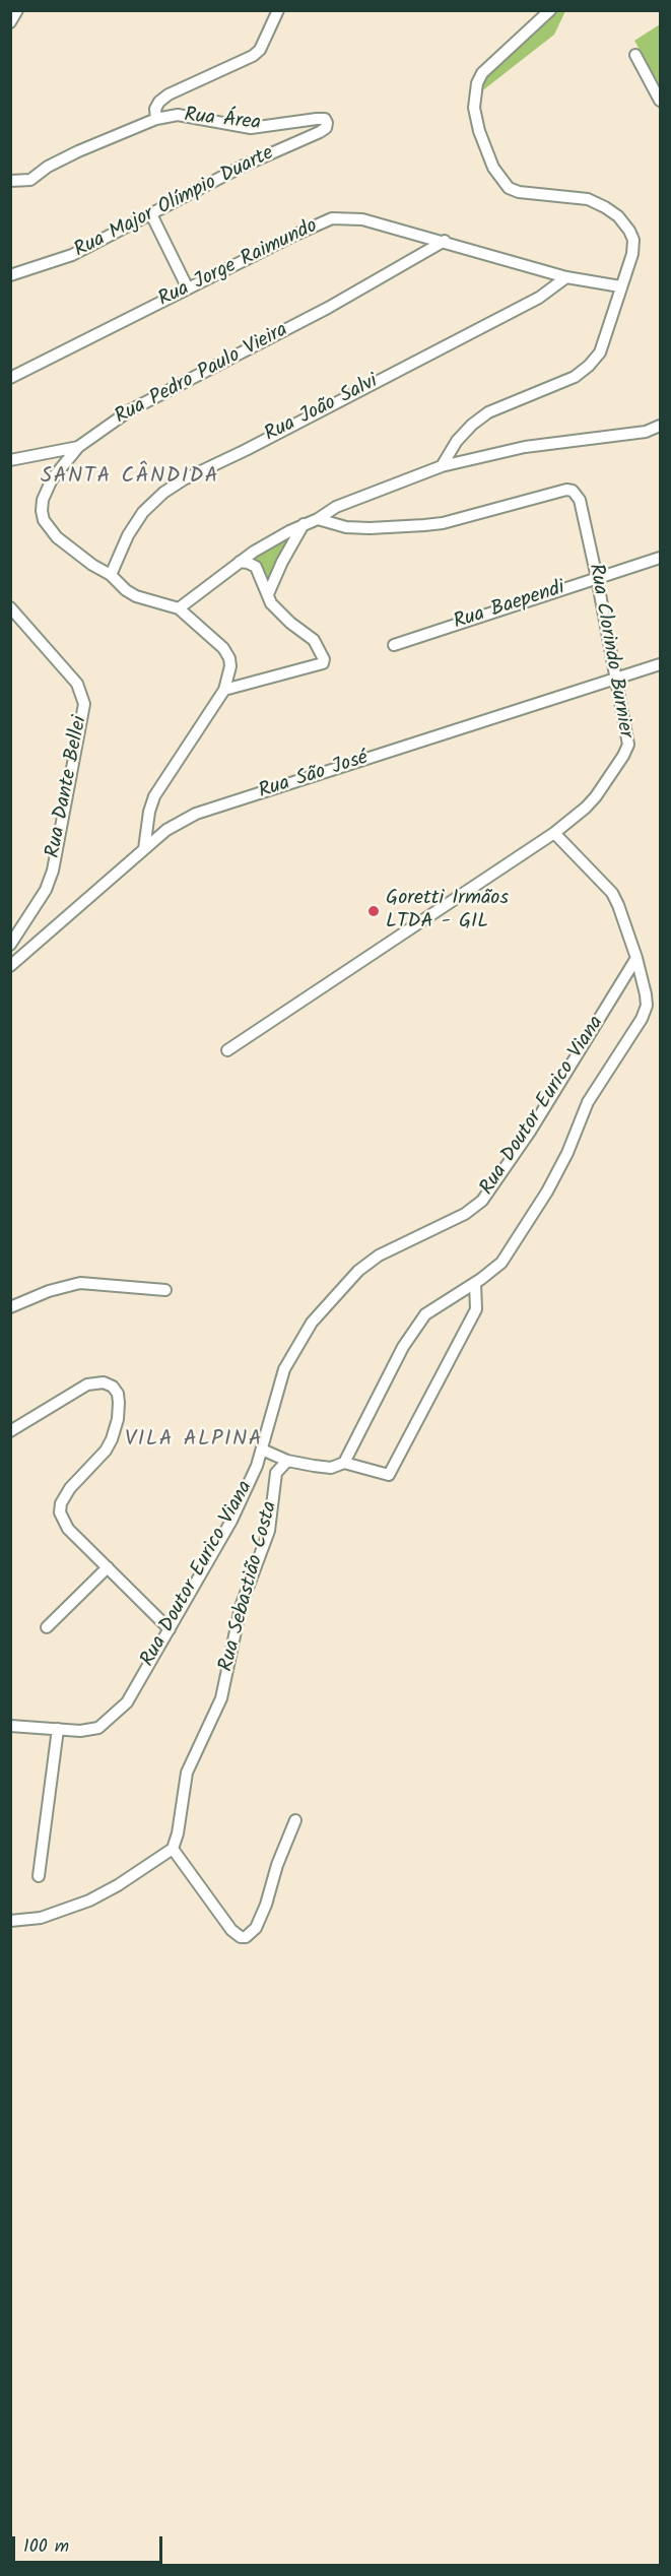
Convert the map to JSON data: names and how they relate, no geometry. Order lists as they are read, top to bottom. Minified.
{"streets":{"street":["Rua Área","Rua Major Olímpio Duarte","Rua Jorge Raimundo","Rua Pedro Paulo Vieira","Rua João Salvi","Rua Baependi","Rua Clorindo Burnier","Rua São José","Rua Dante Bellei","Rua Doutor Eurico Viana","Rua Sebastião Costa"]},"crossings":[["Rua Área","Rua Major Olímpio Duarte"],["Rua Jorge Raimundo","Rua Pedro Paulo Vieira"],["Rua Jorge Raimundo","Rua João Salvi"],["Rua Pedro Paulo Vieira","Rua João Salvi"],["Rua Pedro Paulo Vieira","Rua São José"],["Rua Baependi","Rua Clorindo Burnier"],["Rua Clorindo Burnier","Rua São José"]],"districts":["SANTA CÂNDIDA","VILA ALPINA"],"places":["Goretti Irmãos LTDA - GIL"],"scale_bar":"100 m"}
